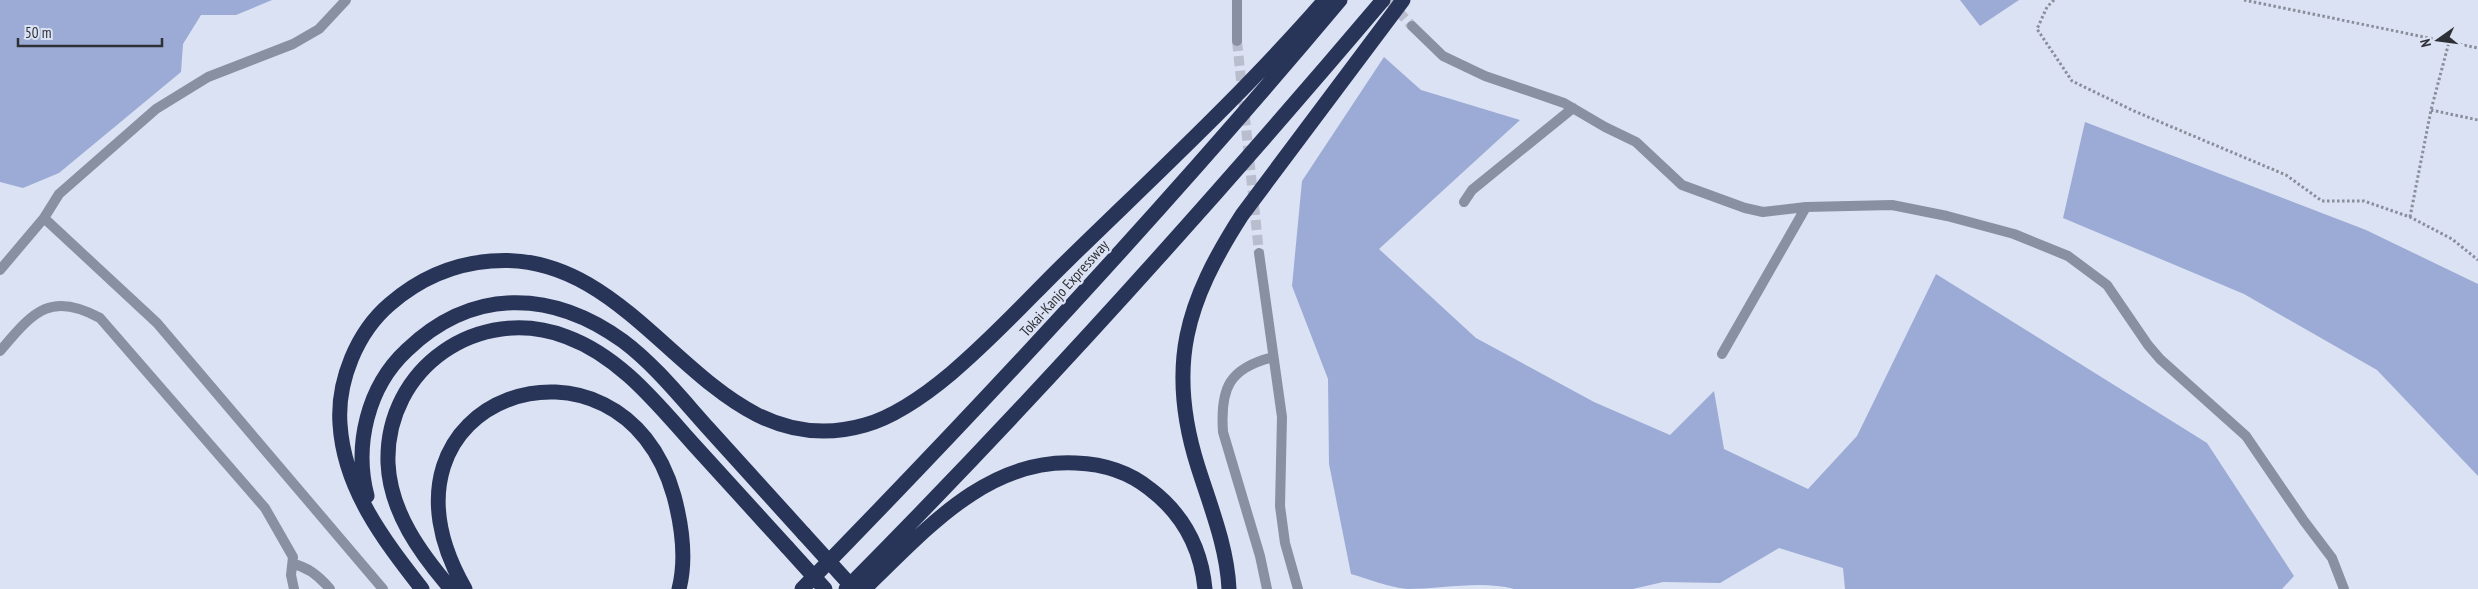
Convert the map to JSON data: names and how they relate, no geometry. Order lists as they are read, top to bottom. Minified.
{"streets":{"highway":["Tokai-Kanjo Expressway"]},"scale_bar":"50 m","north":"left"}
